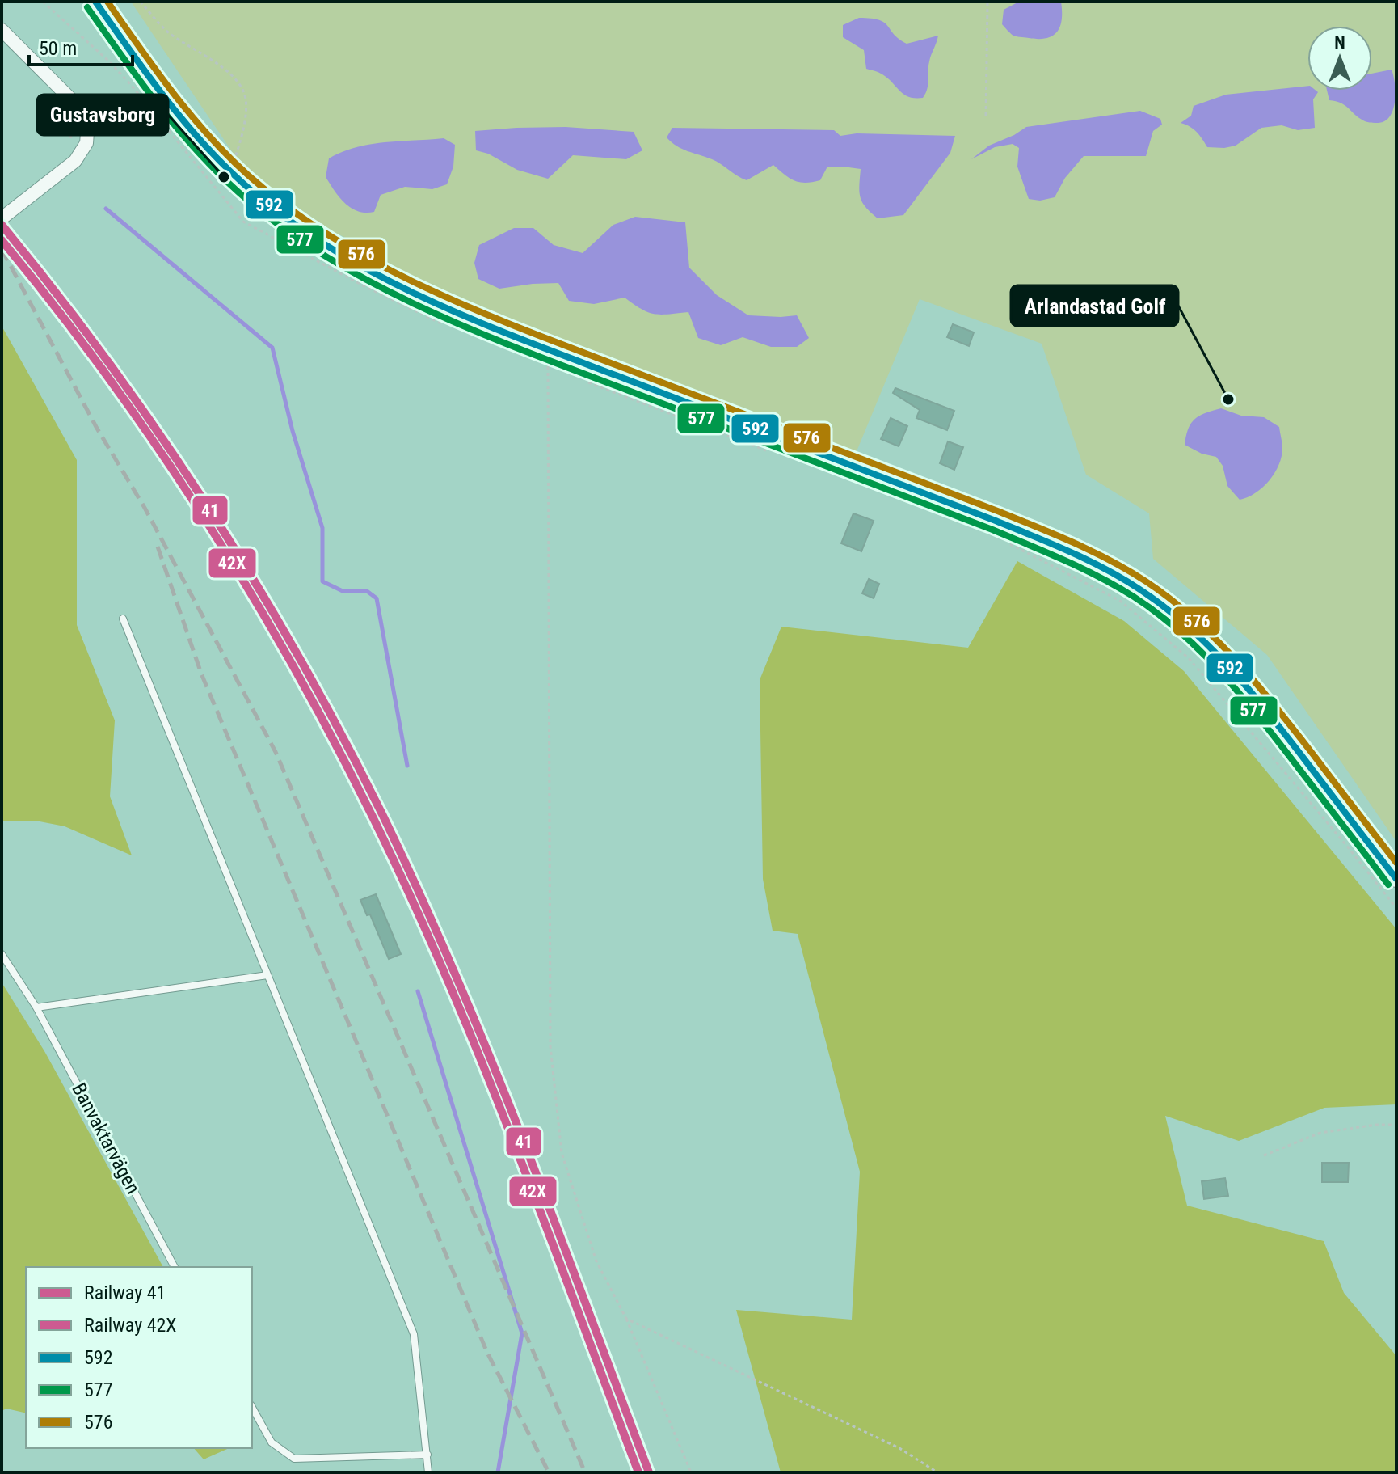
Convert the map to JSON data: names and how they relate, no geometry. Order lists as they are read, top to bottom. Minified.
{"streets":{"lane":["Banvaktarvägen"]},"places":["Gustavsborg","Arlandastad Golf"],"lines":["transit line 592","transit line 576","transit line 577","rail line 41","rail line 42X"],"legend":["Railway 41","Railway 42X","592","577","576"],"scale_bar":"50 m","north":"top"}
